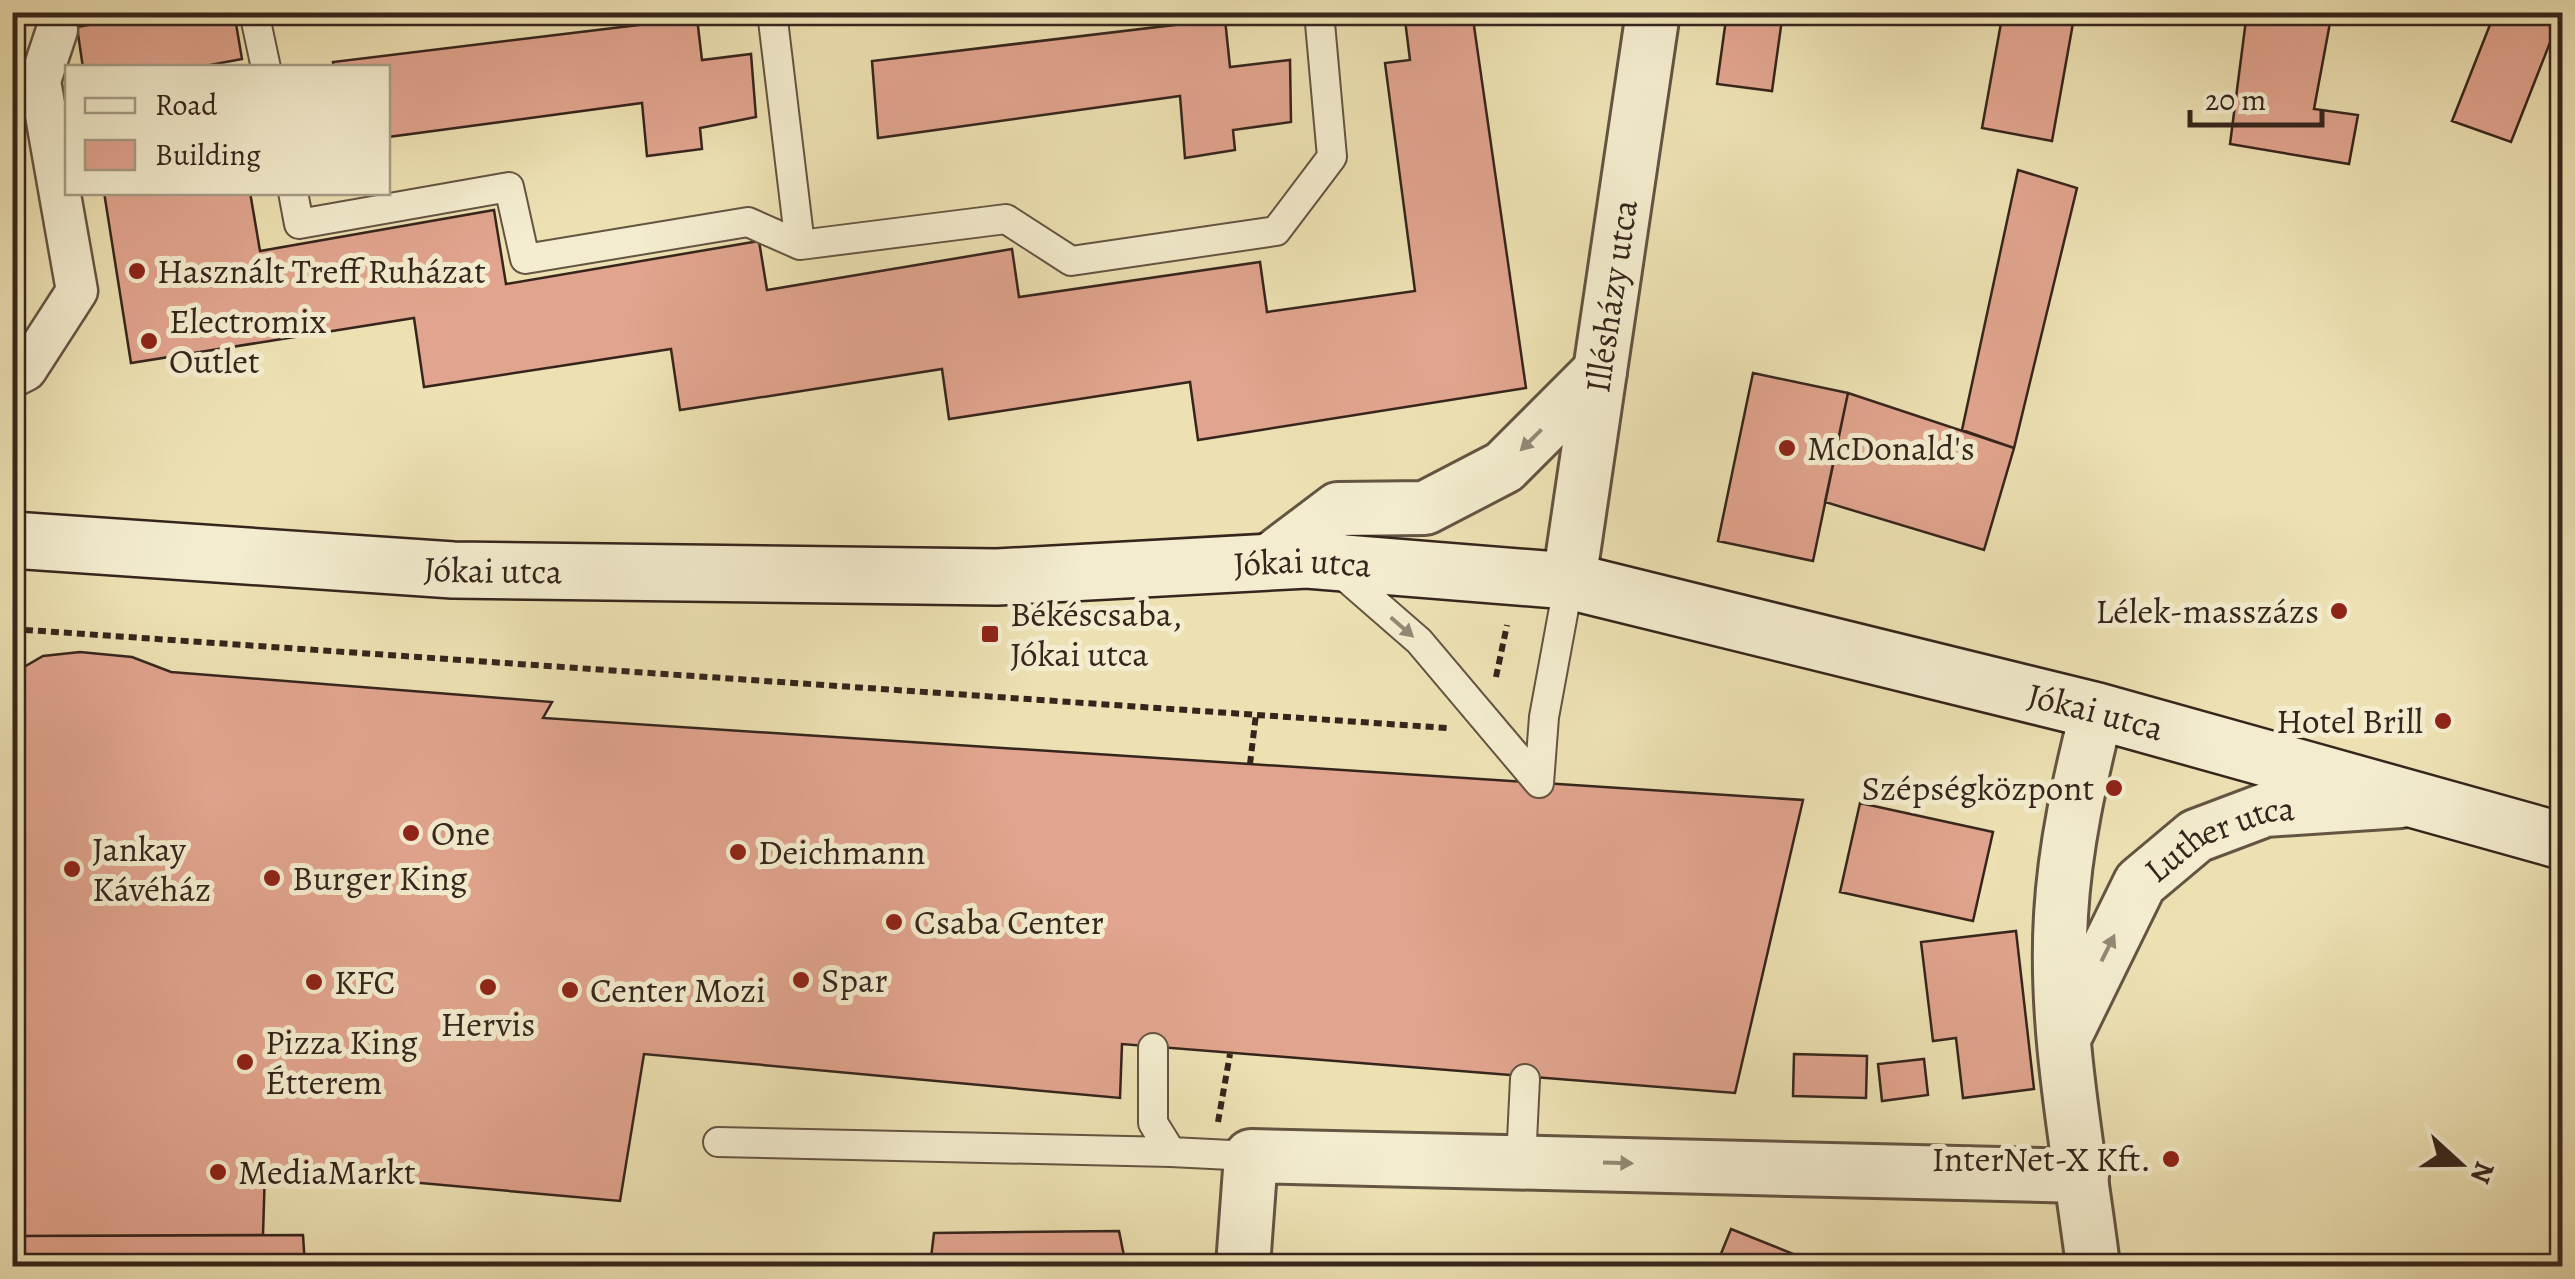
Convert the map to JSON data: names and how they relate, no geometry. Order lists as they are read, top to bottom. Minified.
{"streets":{"main road":["Jókai utca"],"street":["Illésházy utca","Luther utca"]},"crossings":[["Illésházy utca","Jókai utca"],["Jókai utca","Luther utca"]],"one_way":["Luther utca"],"places":{"other":["Használt Treff Ruházat","Electromix Outlet","McDonald's","Lélek-masszázs","Hotel Brill","Szépségközpont","One","Deichmann","Jankay Kávéház","Burger King","Csaba Center","Spar","KFC","Hervis","Center Mozi","Pizza King Étterem","InterNet-X Kft.","MediaMarkt"],"transit":["Békéscsaba, Jókai utca"]},"legend":["Road","Building"],"scale_bar":"20 m","north":"right"}
